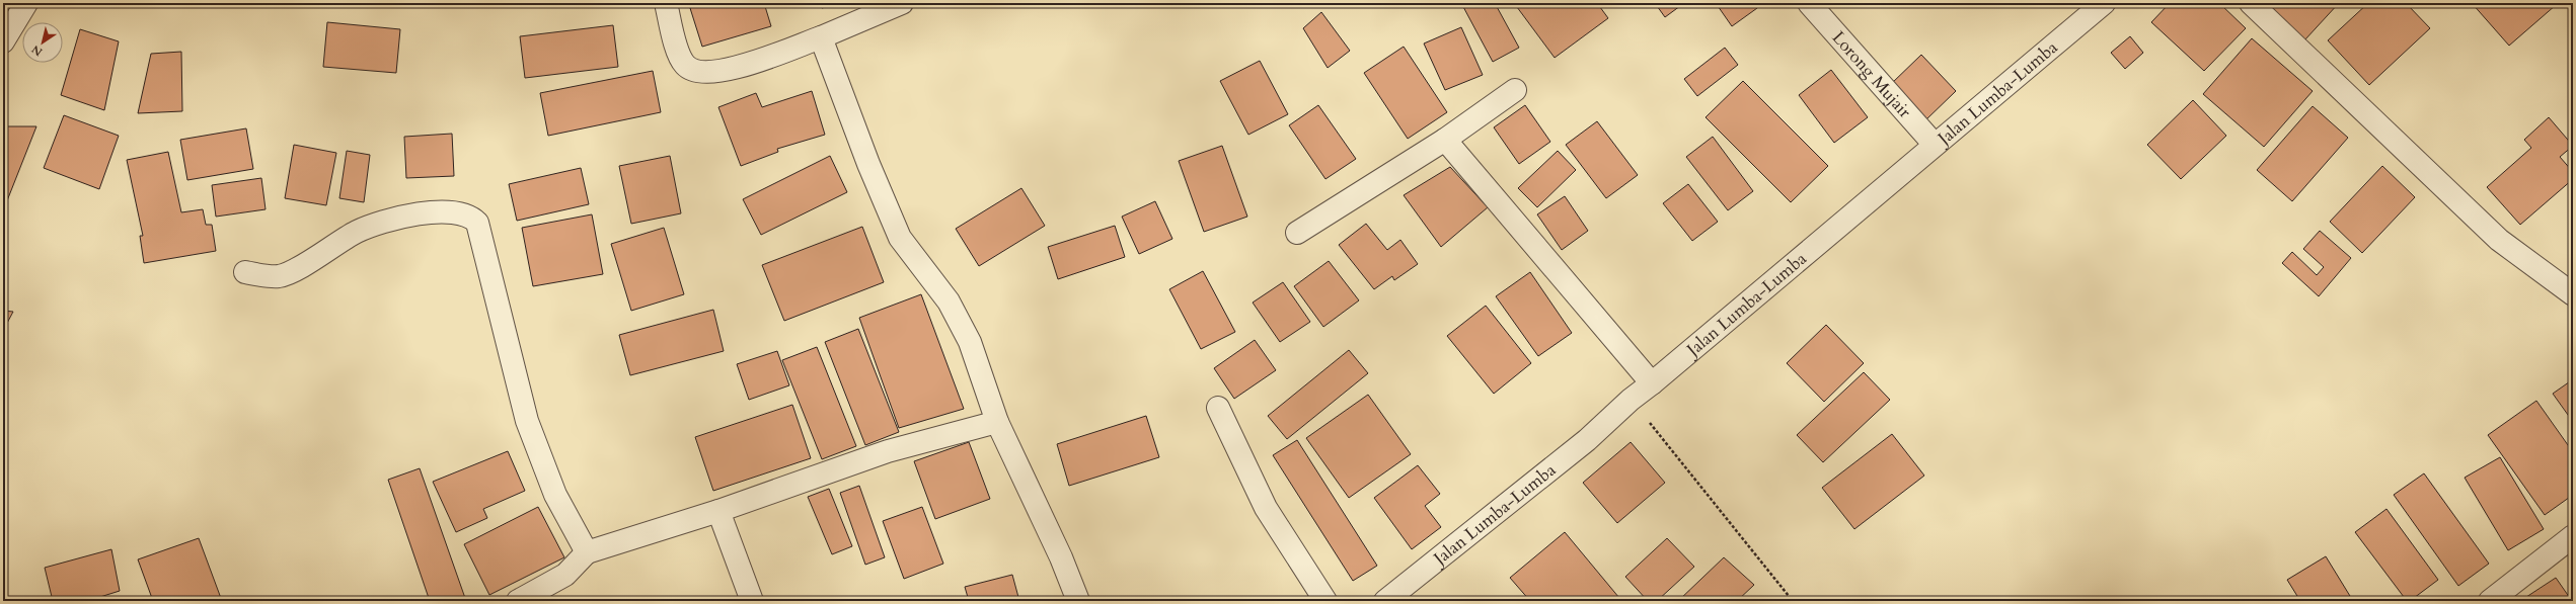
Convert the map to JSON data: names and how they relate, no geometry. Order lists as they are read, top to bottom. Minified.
{"streets":{"street":["Lorong Mujair","Jalan Lumba-Lumba"]},"crossings":[["Lorong Mujair","Jalan Lumba-Lumba"]],"north":"bottom left"}
